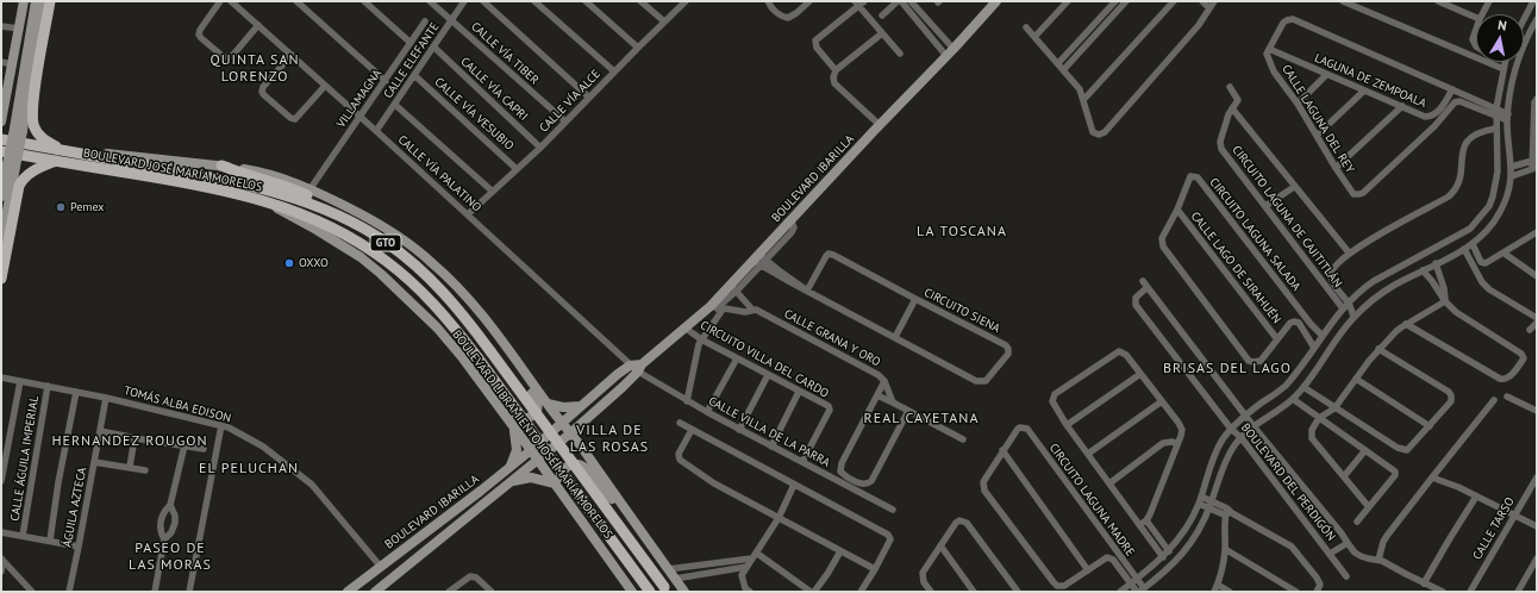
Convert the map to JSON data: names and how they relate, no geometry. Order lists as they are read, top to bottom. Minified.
{"streets":{"main road":["BOULEVARD JOSÉ MARÍA MORELOS","GTO"],"street":["CALLE VÍA TIBER","CALLE ELEFANTE","LAGUNA DE ZEMPOALA","CALLE VÍA CAPRI","VILLAMAGNA","CALLE VÍA ALCE","CALLE VÍA VESUBIO","CALLE LAGUNA DEL REY","CALLE VÍA PALATINO","BOULEVARD IBARILLA","CIRCUITO LAGUNA DE CAJITITLÁN","CIRCUITO LAGUNA SALADA","CALLE LAGO DE SIRAHUÉN","CIRCUITO SIENA","CALLE GRANA Y ORO","CIRCUITO VILLA DEL CARDO","TOMÁS ALBA EDISON","CALLE VILLA DE LA PARRA","BOULEVARD LIBRAMIENTO JOSÉ MARÍA MORELOS","CALLE ÁGUILA IMPERIAL","BOULEVARD DEL PERDIGÓN","CIRCUITO LAGUNA MADRE","ÁGUILA AZTECA","CALLE TARSO"]},"crossings":[["CALLE VÍA TIBER","CALLE ELEFANTE"],["CALLE VÍA TIBER","CALLE VÍA ALCE"],["CALLE ELEFANTE","CALLE VÍA CAPRI"],["CALLE ELEFANTE","CALLE VÍA VESUBIO"],["CALLE ELEFANTE","CALLE VÍA PALATINO"],["LAGUNA DE ZEMPOALA","CALLE LAGUNA DEL REY"],["CALLE VÍA CAPRI","CALLE VÍA ALCE"],["VILLAMAGNA","BOULEVARD JOSÉ MARÍA MORELOS"],["VILLAMAGNA","CALLE VÍA PALATINO"],["CALLE VÍA ALCE","CALLE VÍA VESUBIO"],["CALLE VÍA ALCE","CALLE VÍA PALATINO"],["BOULEVARD JOSÉ MARÍA MORELOS","BOULEVARD IBARILLA"],["BOULEVARD JOSÉ MARÍA MORELOS","BOULEVARD LIBRAMIENTO JOSÉ MARÍA MORELOS"],["CALLE VÍA PALATINO","BOULEVARD IBARILLA"],["CALLE VÍA PALATINO","CALLE VILLA DE LA PARRA"],["BOULEVARD IBARILLA","CIRCUITO SIENA"],["BOULEVARD IBARILLA","CALLE GRANA Y ORO"],["BOULEVARD IBARILLA","CIRCUITO VILLA DEL CARDO"],["BOULEVARD IBARILLA","TOMÁS ALBA EDISON"],["BOULEVARD IBARILLA","CALLE VILLA DE LA PARRA"],["BOULEVARD IBARILLA","BOULEVARD LIBRAMIENTO JOSÉ MARÍA MORELOS"],["CIRCUITO LAGUNA SALADA","CALLE LAGO DE SIRAHUÉN"],["CIRCUITO VILLA DEL CARDO","CALLE VILLA DE LA PARRA"],["TOMÁS ALBA EDISON","CALLE ÁGUILA IMPERIAL"],["TOMÁS ALBA EDISON","ÁGUILA AZTECA"]],"districts":["QUINTA SAN LORENZO","LA TOSCANA","BRISAS DEL LAGO","REAL CAYETANA","VILLA DE LAS ROSAS","HERNANDEZ ROUGON","EL PELUCHAN","PASEO DE LAS MORAS"],"places":["Pemex","OXXO"],"north":"top"}
